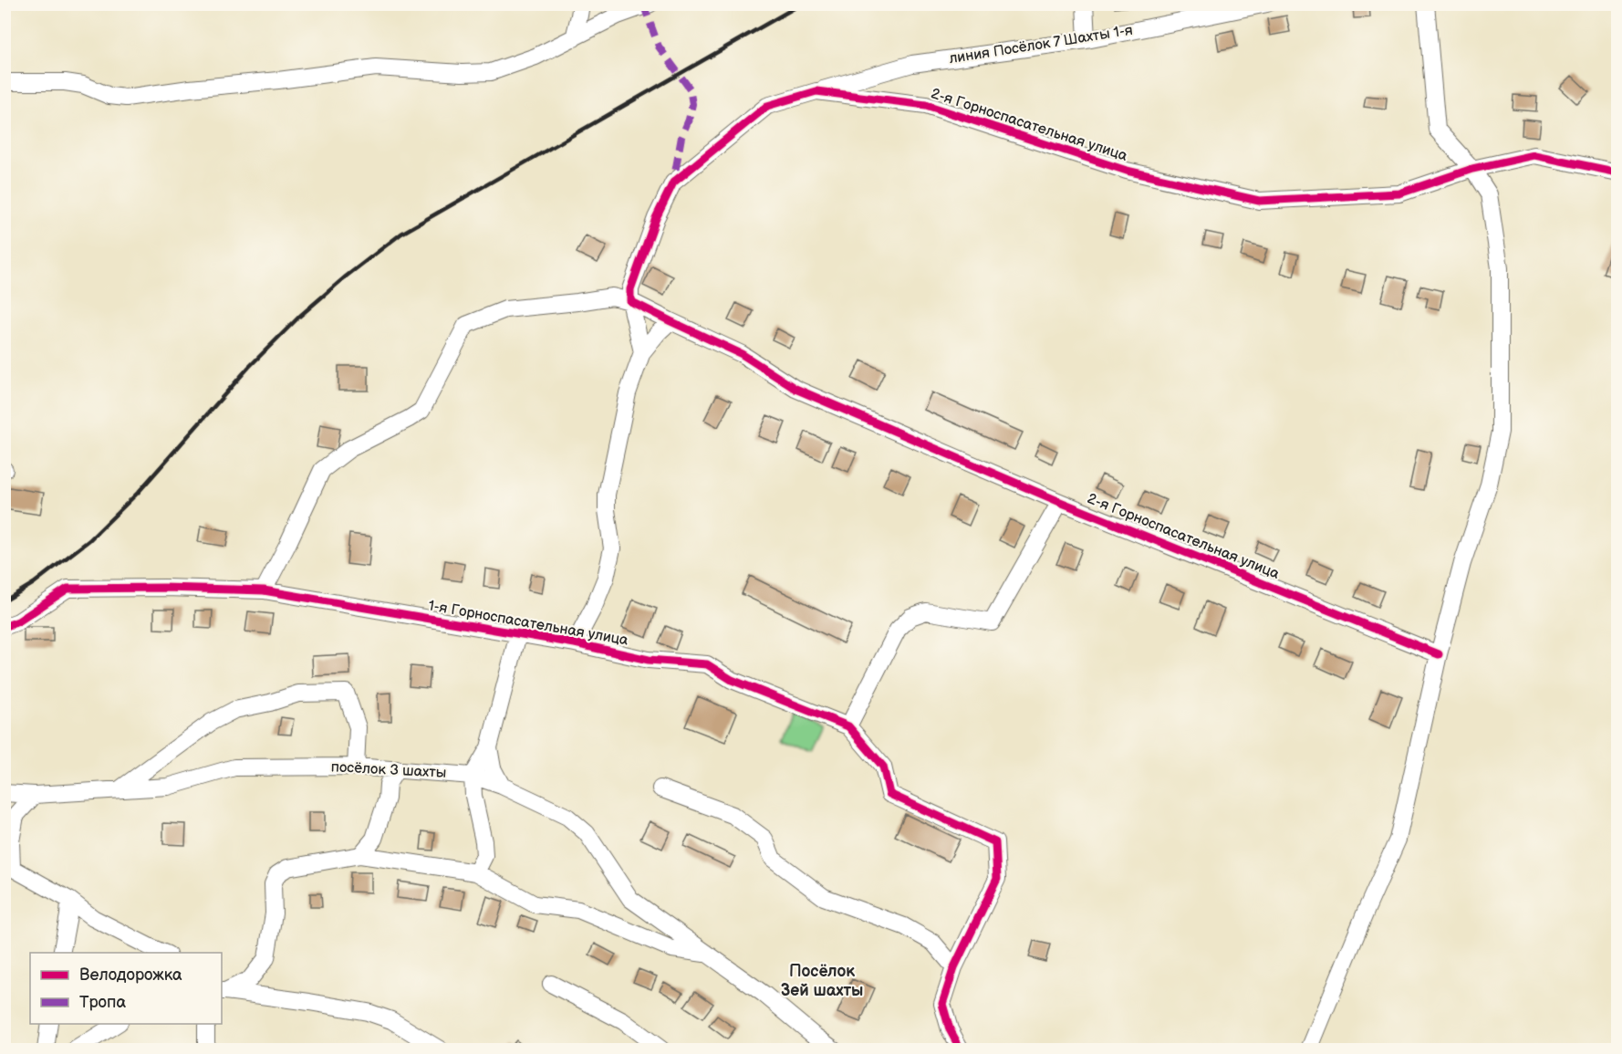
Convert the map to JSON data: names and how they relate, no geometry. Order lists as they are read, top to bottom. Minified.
{"streets":{"street":["линия Посёлок 7 Шахты 1-я","2-я Горноспасательная улица","1-я Горноспасательная улица","посёлок 3 шахты"]},"crossings":[["линия Посёлок 7 Шахты 1-я","2-я Горноспасательная улица"]],"districts":["Посёлок 3ей шахты"],"legend":["Велодорожка","Тропа"]}
